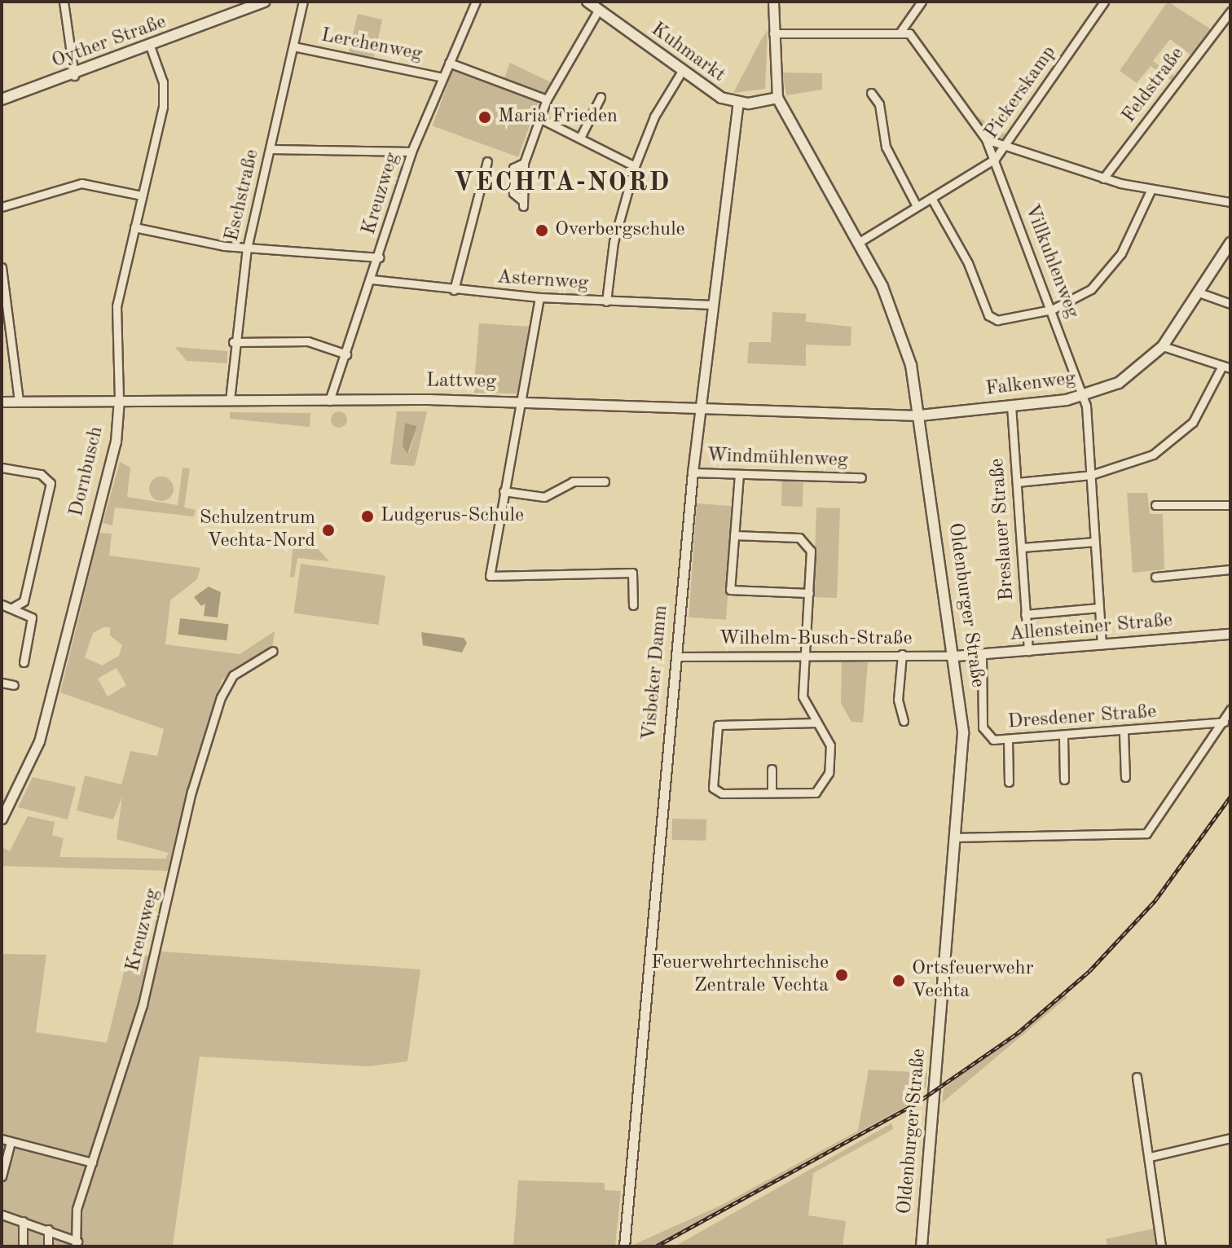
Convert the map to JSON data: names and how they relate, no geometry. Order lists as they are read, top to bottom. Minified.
{"streets":{"main road":["Oyther Straße","Kuhmarkt","Falkenweg","Oldenburger Straße"],"street":["Lerchenweg","Feldstraße","Pickerskamp","Kreuzweg","Eschstraße","Villkuhlenweg","Asternweg","Lattweg","Windmühlenweg","Dornbusch","Breslauer Straße","Allensteiner Straße","Wilhelm-Busch-Straße","Visbeker Damm","Dresdener Straße"]},"crossings":[["Oyther Straße","Dornbusch"],["Lerchenweg","Kreuzweg"],["Lerchenweg","Eschstraße"],["Kuhmarkt","Oldenburger Straße"],["Kuhmarkt","Visbeker Damm"],["Pickerskamp","Villkuhlenweg"],["Pickerskamp","Oldenburger Straße"],["Kreuzweg","Asternweg"],["Kreuzweg","Lattweg"],["Eschstraße","Lattweg"],["Villkuhlenweg","Falkenweg"],["Villkuhlenweg","Allensteiner Straße"],["Asternweg","Visbeker Damm"],["Lattweg","Falkenweg"],["Lattweg","Dornbusch"],["Lattweg","Oldenburger Straße"],["Lattweg","Visbeker Damm"],["Falkenweg","Breslauer Straße"],["Falkenweg","Oldenburger Straße"],["Windmühlenweg","Visbeker Damm"],["Breslauer Straße","Allensteiner Straße"],["Oldenburger Straße","Allensteiner Straße"],["Oldenburger Straße","Wilhelm-Busch-Straße"],["Allensteiner Straße","Wilhelm-Busch-Straße"],["Allensteiner Straße","Dresdener Straße"],["Wilhelm-Busch-Straße","Visbeker Damm"]],"districts":["VECHTA-NORD"],"places":["Maria Frieden","Overbergschule","Ludgerus-Schule","Schulzentrum Vechta-Nord","Feuerwehrtechnische Zentrale Vechta","Ortsfeuerwehr Vechta"]}
